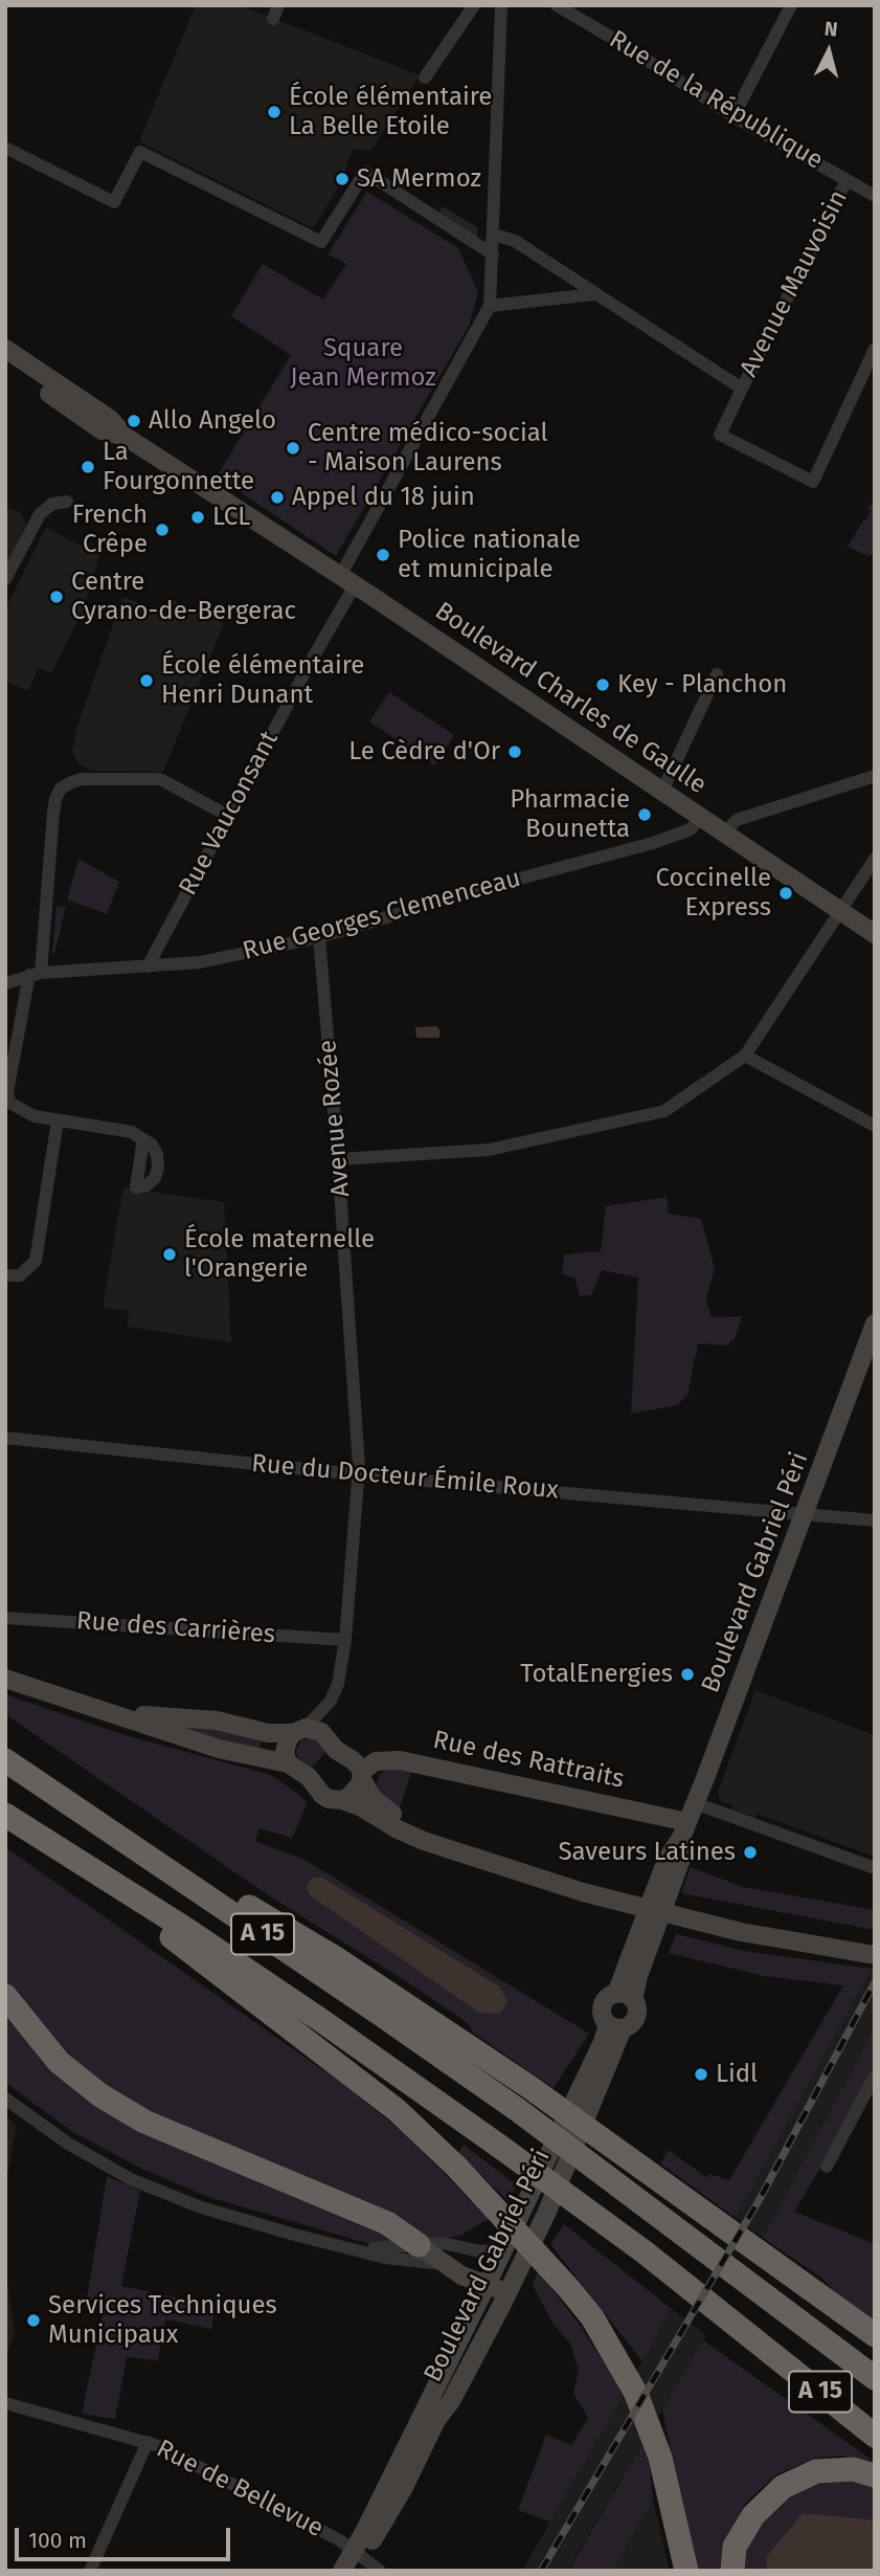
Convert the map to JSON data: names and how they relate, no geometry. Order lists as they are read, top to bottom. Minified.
{"streets":{"highway":["A 15"],"main road":["Boulevard Charles de Gaulle","Boulevard Gabriel Péri","Rue des Rattraits"],"street":["Rue de la République","Avenue Mauvoisin","Rue Vauconsant","Rue Georges Clemenceau","Avenue Rozée","Rue du Docteur Émile Roux","Rue des Carrières","Rue de Bellevue"]},"crossings":[["Rue de la République","Avenue Mauvoisin"],["Boulevard Charles de Gaulle","Rue Vauconsant"],["Boulevard Charles de Gaulle","Rue Georges Clemenceau"],["Rue Vauconsant","Rue Georges Clemenceau"],["Rue Georges Clemenceau","Avenue Rozée"],["Avenue Rozée","Rue du Docteur Émile Roux"],["Avenue Rozée","Rue des Carrières"],["Rue du Docteur Émile Roux","Boulevard Gabriel Péri"],["Boulevard Gabriel Péri","Rue des Rattraits"],["Boulevard Gabriel Péri","Rue de Bellevue"]],"parks":["Square Jean Mermoz"],"places":["École élémentaire La Belle Etoile","SA Mermoz","Allo Angelo","Centre médico-social - Maison Laurens","La Fourgonnette","Appel du 18 juin","LCL","French Crêpe","Police nationale et municipale","Centre Cyrano-de-Bergerac","École élémentaire Henri Dunant","Key - Planchon","Le Cèdre d'Or","Pharmacie Bounetta","Coccinelle Express","École maternelle l'Orangerie","TotalEnergies","Saveurs Latines","Lidl","Services Techniques Municipaux"],"scale_bar":"100 m","north":"top"}
